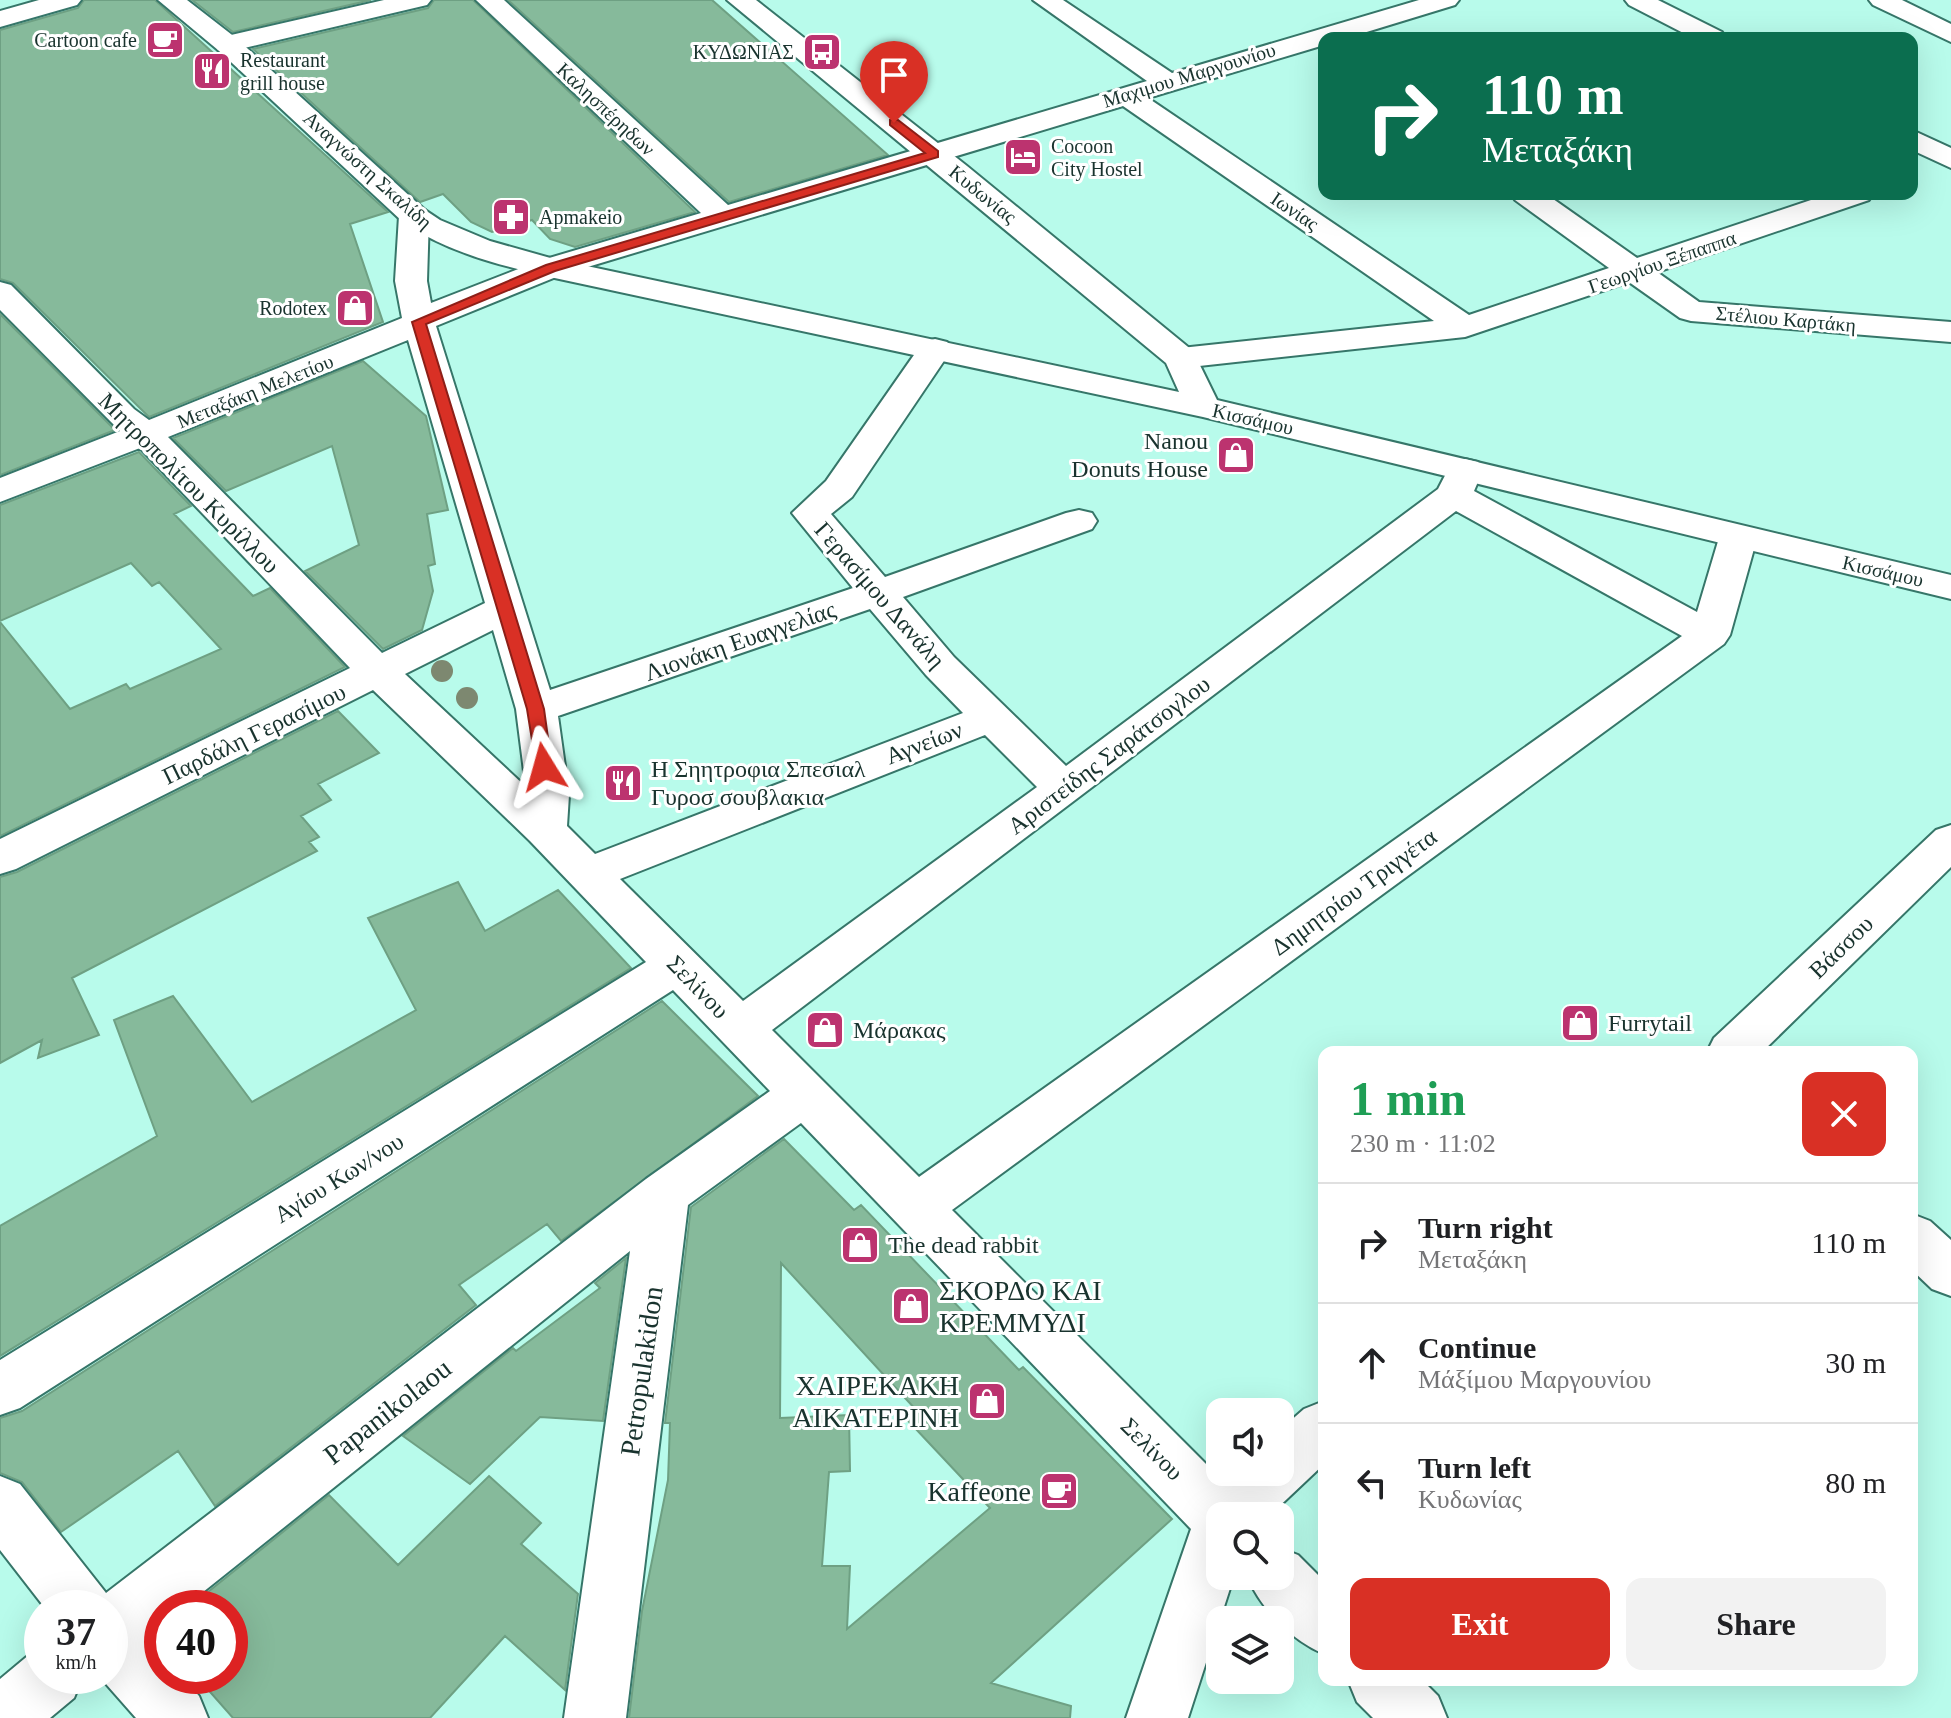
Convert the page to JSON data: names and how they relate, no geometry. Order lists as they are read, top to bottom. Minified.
{"streets":{"street":["Μαχιμου Mαργουνίου","Καλησπέρηδων","Αναγνώστη Σκαλίδη","Κυδωνίας","Ιωνίας","Γεωργίου Ξέπαππα","Στέλιου Καρτάκη","Μεταξάκη Μελετίου","Κισσάμου","Μητροπολίτου Κυρίλλου","Γερασίμου Δανάλη","Λιονάκη Ευαγγελίας","Παρδάλη Γερασίμου","Αγνείων","Αριστείδης Σαράτσογλου","Δημητρίου Τριγγέτα","Βάσσου","Σελίνου","Αγίου Κων/νου","Petropulakidon","Papanikolaou"]},"crossings":[["Μαχιμου Mαργουνίου","Καλησπέρηδων"],["Μαχιμου Mαργουνίου","Κυδωνίας"],["Μαχιμου Mαργουνίου","Ιωνίας"],["Μαχιμου Mαργουνίου","Μεταξάκη Μελετίου"],["Καλησπέρηδων","Μεταξάκη Μελετίου"],["Αναγνώστη Σκαλίδη","Μεταξάκη Μελετίου"],["Αναγνώστη Σκαλίδη","Κισσάμου"],["Κυδωνίας","Κισσάμου"],["Ιωνίας","Γεωργίου Ξέπαππα"],["Γεωργίου Ξέπαππα","Στέλιου Καρτάκη"],["Μεταξάκη Μελετίου","Κισσάμου"],["Μεταξάκη Μελετίου","Μητροπολίτου Κυρίλλου"],["Κισσάμου","Γερασίμου Δανάλη"],["Κισσάμου","Αριστείδης Σαράτσογλου"],["Κισσάμου","Δημητρίου Τριγγέτα"],["Μητροπολίτου Κυρίλλου","Παρδάλη Γερασίμου"],["Μητροπολίτου Κυρίλλου","Σελίνου"],["Γερασίμου Δανάλη","Λιονάκη Ευαγγελίας"],["Γερασίμου Δανάλη","Αγνείων"],["Γερασίμου Δανάλη","Αριστείδης Σαράτσογλου"],["Αγνείων","Σελίνου"],["Αριστείδης Σαράτσογλου","Σελίνου"],["Δημητρίου Τριγγέτα","Σελίνου"],["Σελίνου","Αγίου Κων/νου"],["Petropulakidon","Papanikolaou"]],"places":{"cafe":["Cartoon cafe","Kaffeone"],"bus stop":["ΚΥΔΩΝΙΑΣ"],"restaurant":["Restaurant grill house","Η Σηητροφια Σπεσιαλ Γυροσ σουβλακια"],"hotel":["Cocoon City Hostel"],"pharmacy":["Apmakeio"],"shop":["Rodotex","Nanou Donuts House","Furrytail","Μάρακας","The dead rabbit","ΣΚΟΡΔΟ ΚΑΙ ΚΡΕΜΜΥΔΙ","ΧΑΙΡΕΚΑΚΗ ΑΙΚΑΤΕΡΙΝΗ"]},"page":{"turn":["110 m","Μεταξάκη"],"heading":["1 min","230 m · 11:02"],"list":[{"name":"Turn right","note":"Μεταξάκη","value":"110 m"},{"name":"Continue","note":"Μάξίμου Mαργουνίου","value":"30 m"},{"name":"Turn left","note":"Κυδωνίας","value":"80 m"}],"buttons":["Exit","Share"],"speed":"37 km/h","limit":"40"}}
